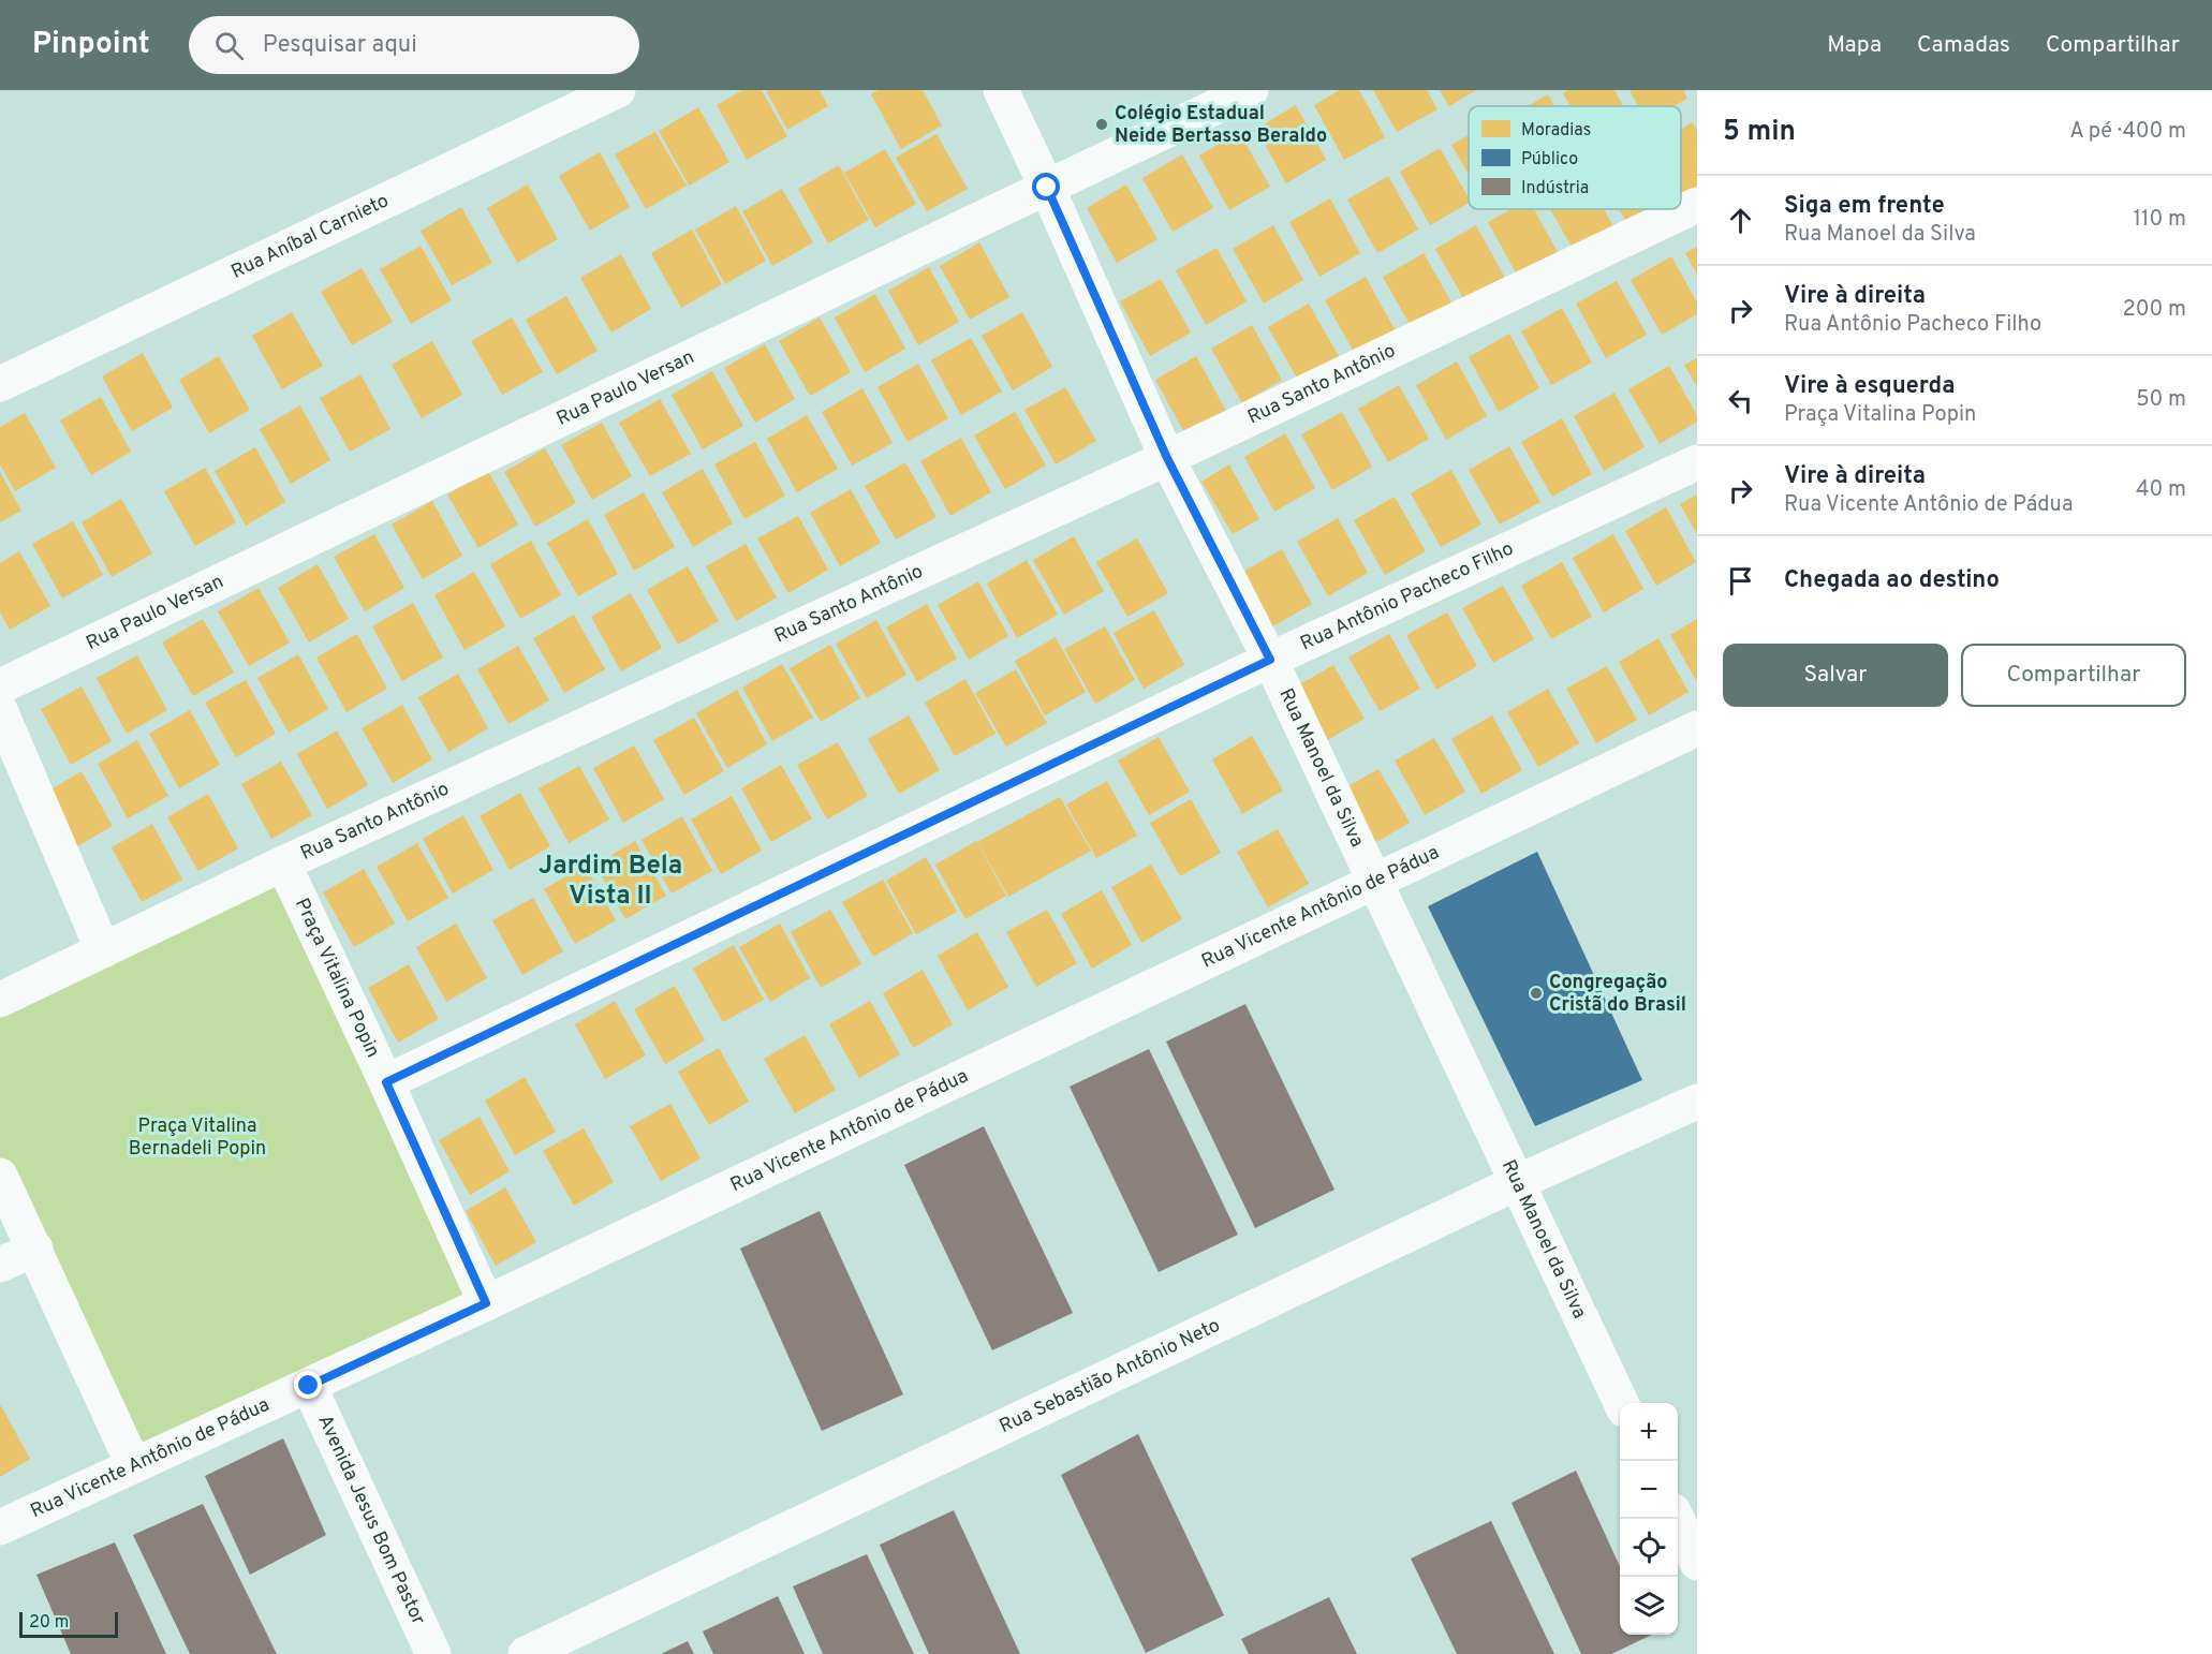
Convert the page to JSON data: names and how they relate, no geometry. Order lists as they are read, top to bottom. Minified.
{"streets":{"street":["Rua Aníbal Carnieto","Rua Santo Antônio","Rua Paulo Versan","Rua Antônio Pacheco Filho","Rua Manoel da Silva","Rua Vicente Antônio de Pádua","Praça Vitalina Popin","Rua Sebastião Antônio Neto","Avenida Jesus Bom Pastor"]},"crossings":[["Rua Santo Antônio","Rua Manoel da Silva"],["Rua Santo Antônio","Praça Vitalina Popin"],["Rua Paulo Versan","Rua Manoel da Silva"],["Rua Antônio Pacheco Filho","Rua Manoel da Silva"],["Rua Antônio Pacheco Filho","Praça Vitalina Popin"],["Rua Manoel da Silva","Rua Vicente Antônio de Pádua"],["Rua Manoel da Silva","Rua Sebastião Antônio Neto"],["Rua Vicente Antônio de Pádua","Praça Vitalina Popin"],["Rua Vicente Antônio de Pádua","Avenida Jesus Bom Pastor"]],"districts":["Jardim Bela Vista II"],"parks":["Praça Vitalina Bernadeli Popin"],"places":["Colégio Estadual Neide Bertasso Beraldo","Congregação Cristã do Brasil"],"legend":["Moradias","Público","Indústria"],"scale_bar":"20 m","page":{"header":"Pinpoint","search":"Pesquisar aqui","nav":["Mapa","Camadas","Compartilhar"],"heading":["5 min","A pé · 400 m"],"list":[["Siga em frente","Rua Manoel da Silva","110 m"],["Vire à direita","Rua Antônio Pacheco Filho","200 m"],["Vire à esquerda","Praça Vitalina Popin","50 m"],["Vire à direita","Rua Vicente Antônio de Pádua","40 m"],"Chegada ao destino"],"buttons":["Salvar","Compartilhar"],"map_buttons":["+","−"],"scale":"20 m"}}
